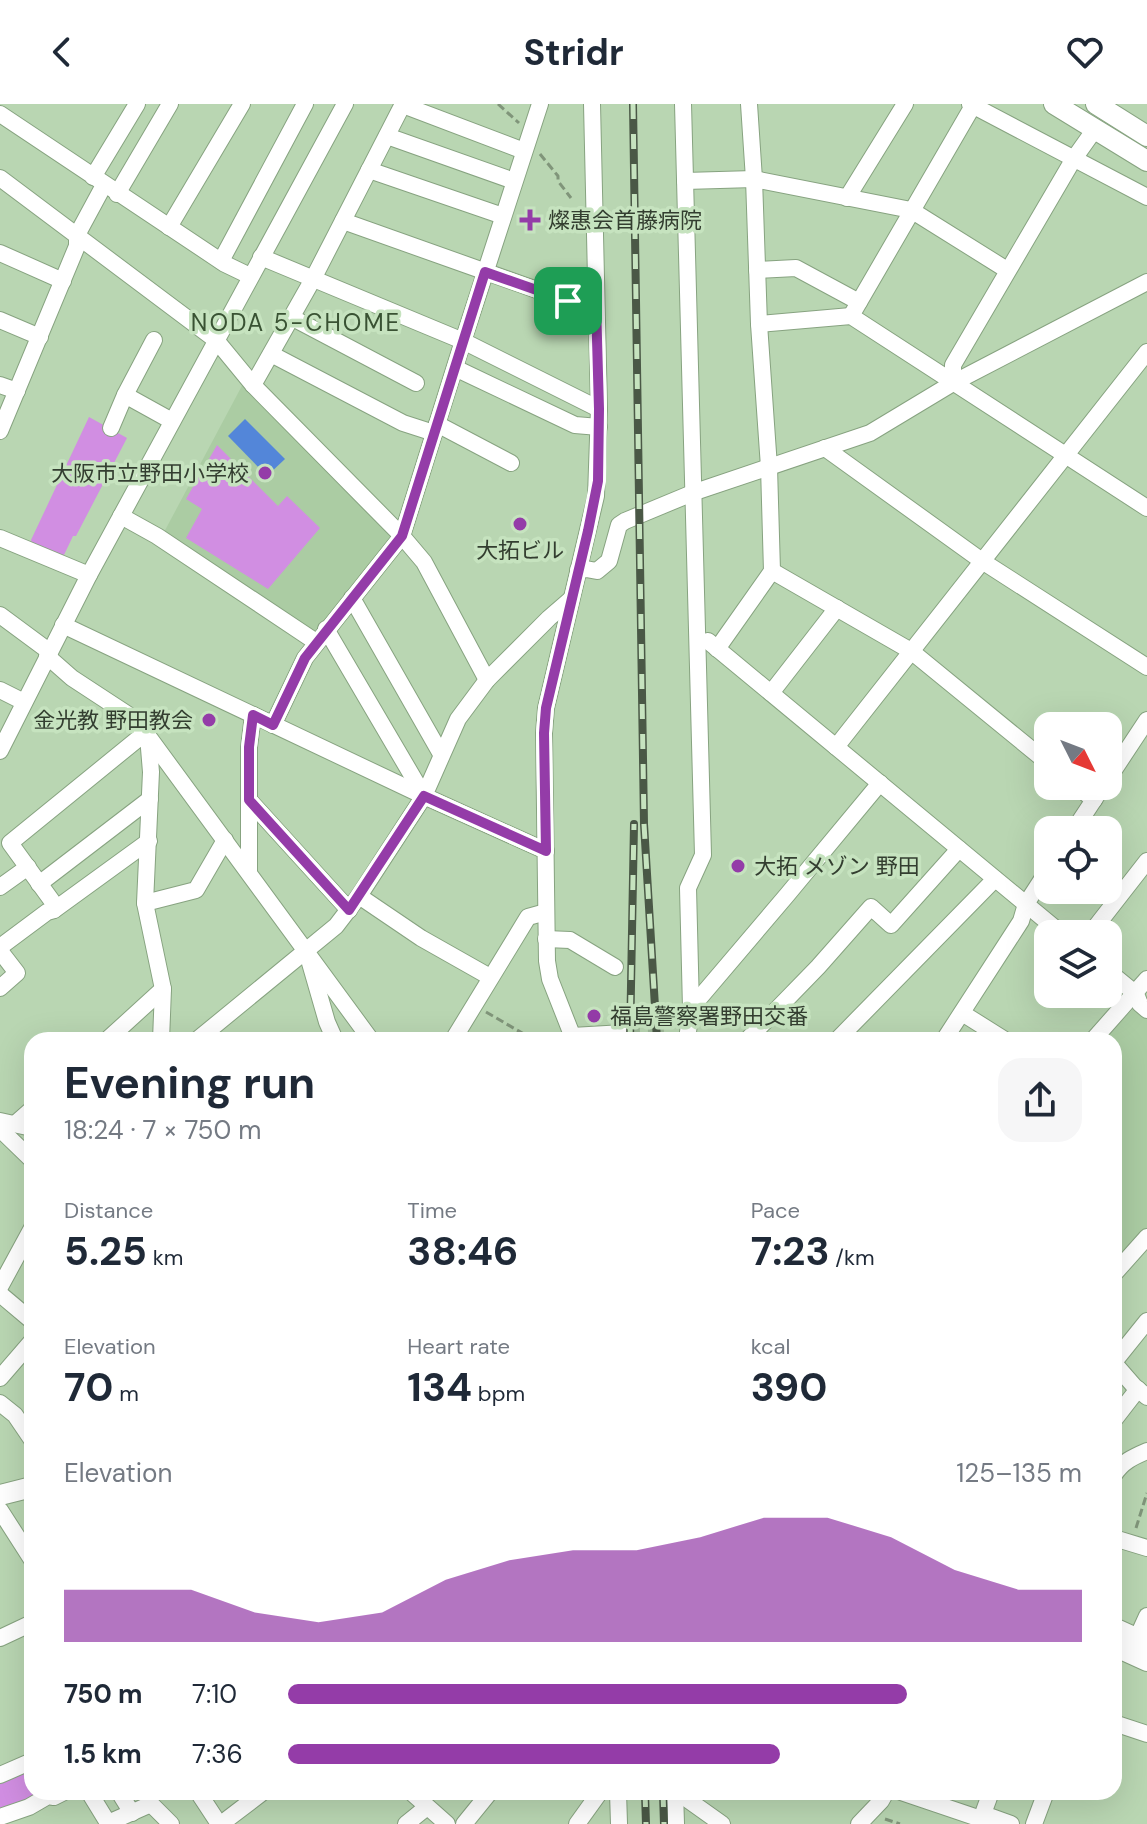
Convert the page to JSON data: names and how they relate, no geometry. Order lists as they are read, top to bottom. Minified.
{"districts":["NODA 5-CHOME"],"places":{"health":["燦惠会首藤病院"],"other":["大阪市立野田小学校","大拓ビル","金光教 野田教会","大拓 メゾン 野田","福島警察署野田交番"]},"north":"bottom right","page":{"header":"Stridr","heading":["Evening run","18:24 · 7 × 750 m"],"stats":[["Distance","5.25 km"],["Time","38:46"],["Pace","7:23 /km"],["Elevation","70 m"],["Heart rate","134 bpm"],["kcal","390"]],"chart":["Elevation","125–135 m"],"list":[{"name":"750 m","note":"7:10"},{"name":"1.5 km","note":"7:36"}]}}
